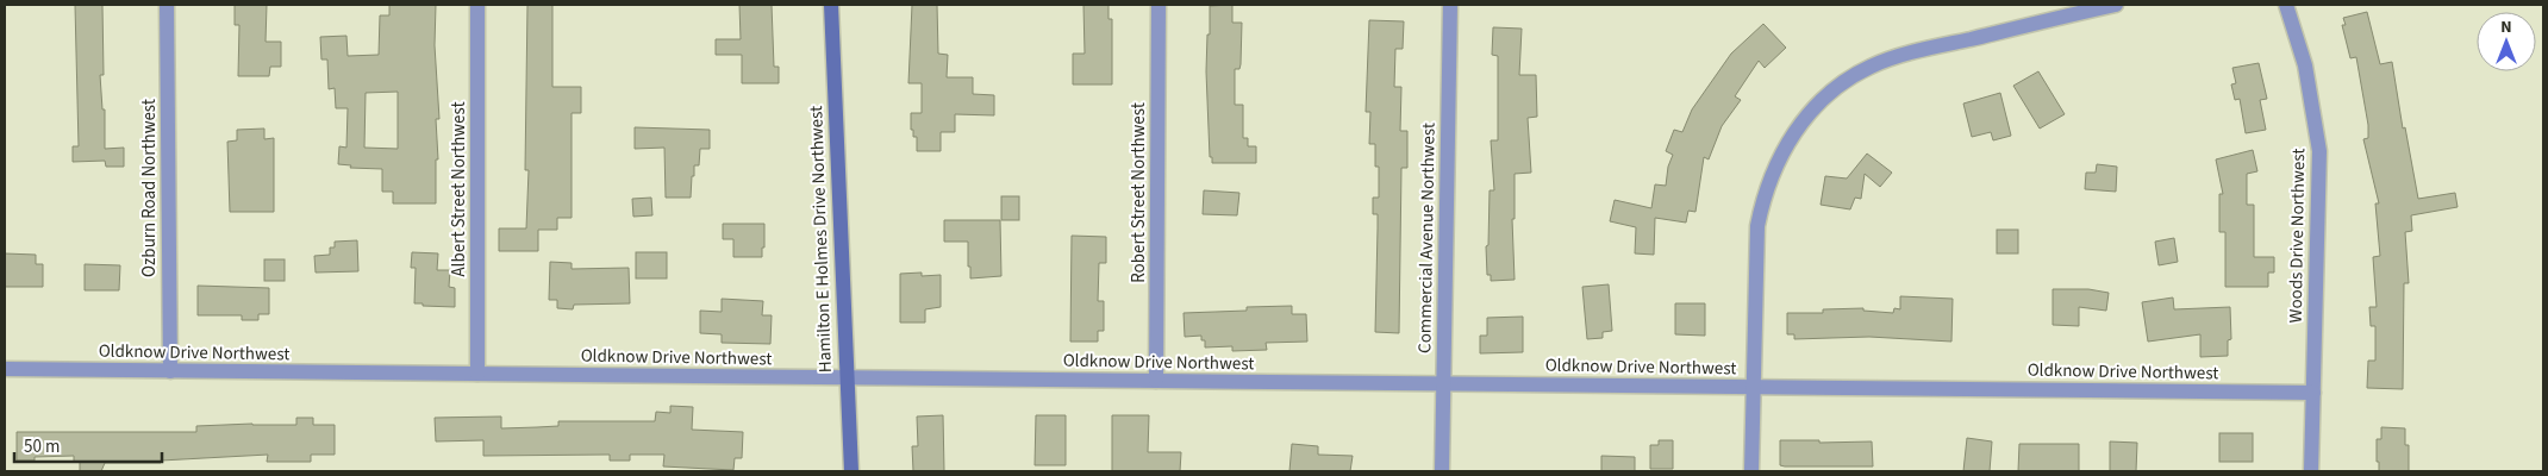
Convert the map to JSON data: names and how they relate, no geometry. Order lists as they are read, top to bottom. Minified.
{"streets":{"main road":["Hamilton E Holmes Drive Northwest"],"street":["Ozburn Road Northwest","Albert Street Northwest","Robert Street Northwest","Woods Drive Northwest","Commercial Avenue Northwest","Oldknow Drive Northwest"]},"crossings":[["Ozburn Road Northwest","Oldknow Drive Northwest"],["Albert Street Northwest","Oldknow Drive Northwest"],["Robert Street Northwest","Oldknow Drive Northwest"],["Woods Drive Northwest","Oldknow Drive Northwest"],["Commercial Avenue Northwest","Oldknow Drive Northwest"],["Hamilton E Holmes Drive Northwest","Oldknow Drive Northwest"]],"scale_bar":"50 m","north":"top"}
